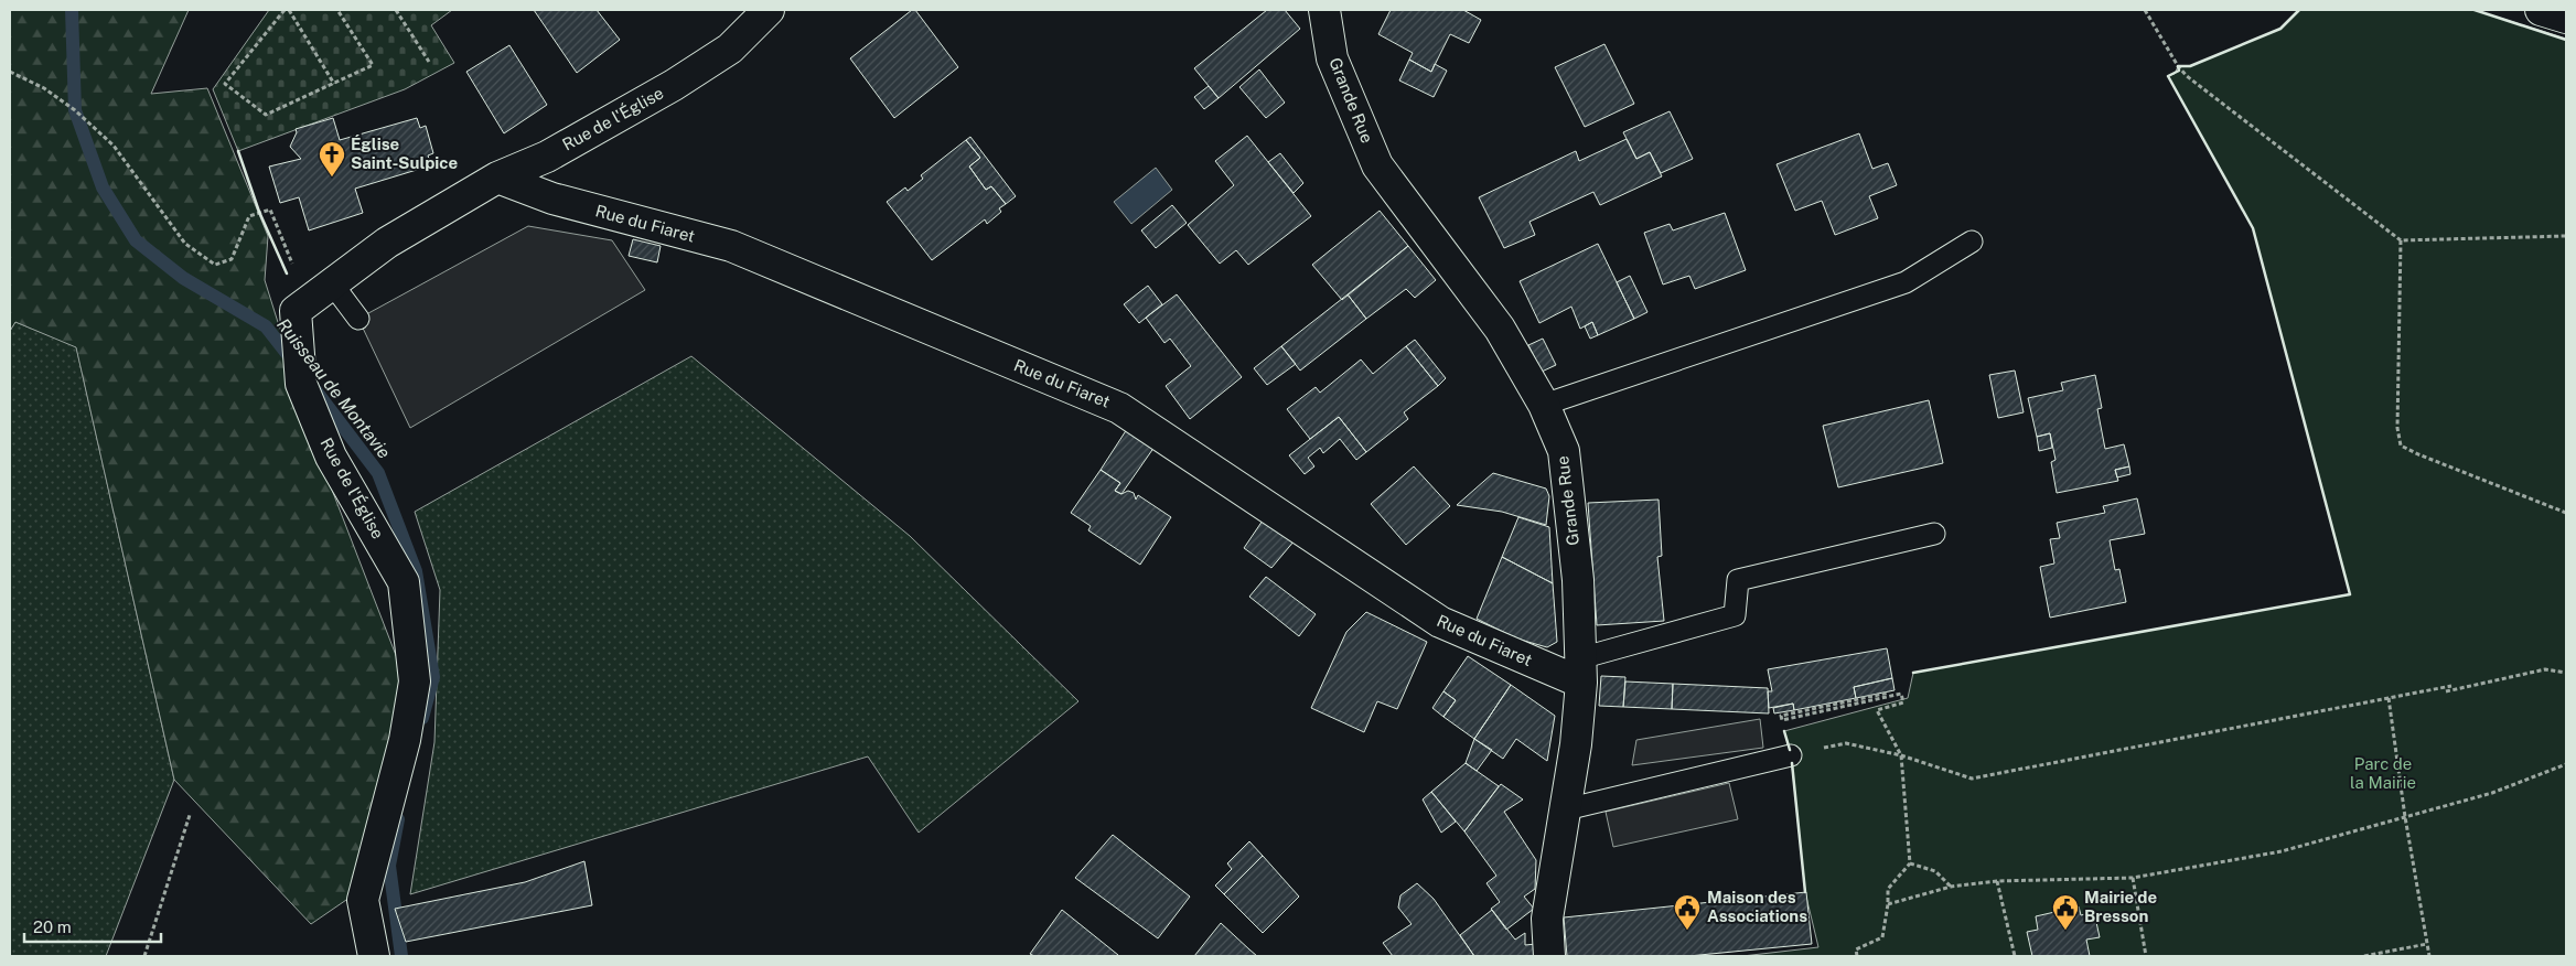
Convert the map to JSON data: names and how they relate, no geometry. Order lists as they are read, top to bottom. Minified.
{"streets":{"street":["Grande Rue","Rue de l'Église","Rue du Fiaret"]},"crossings":[["Grande Rue","Rue du Fiaret"],["Rue de l'Église","Rue du Fiaret"]],"water":["Ruisseau de Montavie"],"parks":["Parc de la Mairie"],"places":{"church":["Église Saint-Sulpice"],"public building":["Maison des Associations","Mairie de Bresson"]},"scale_bar":"20 m"}
